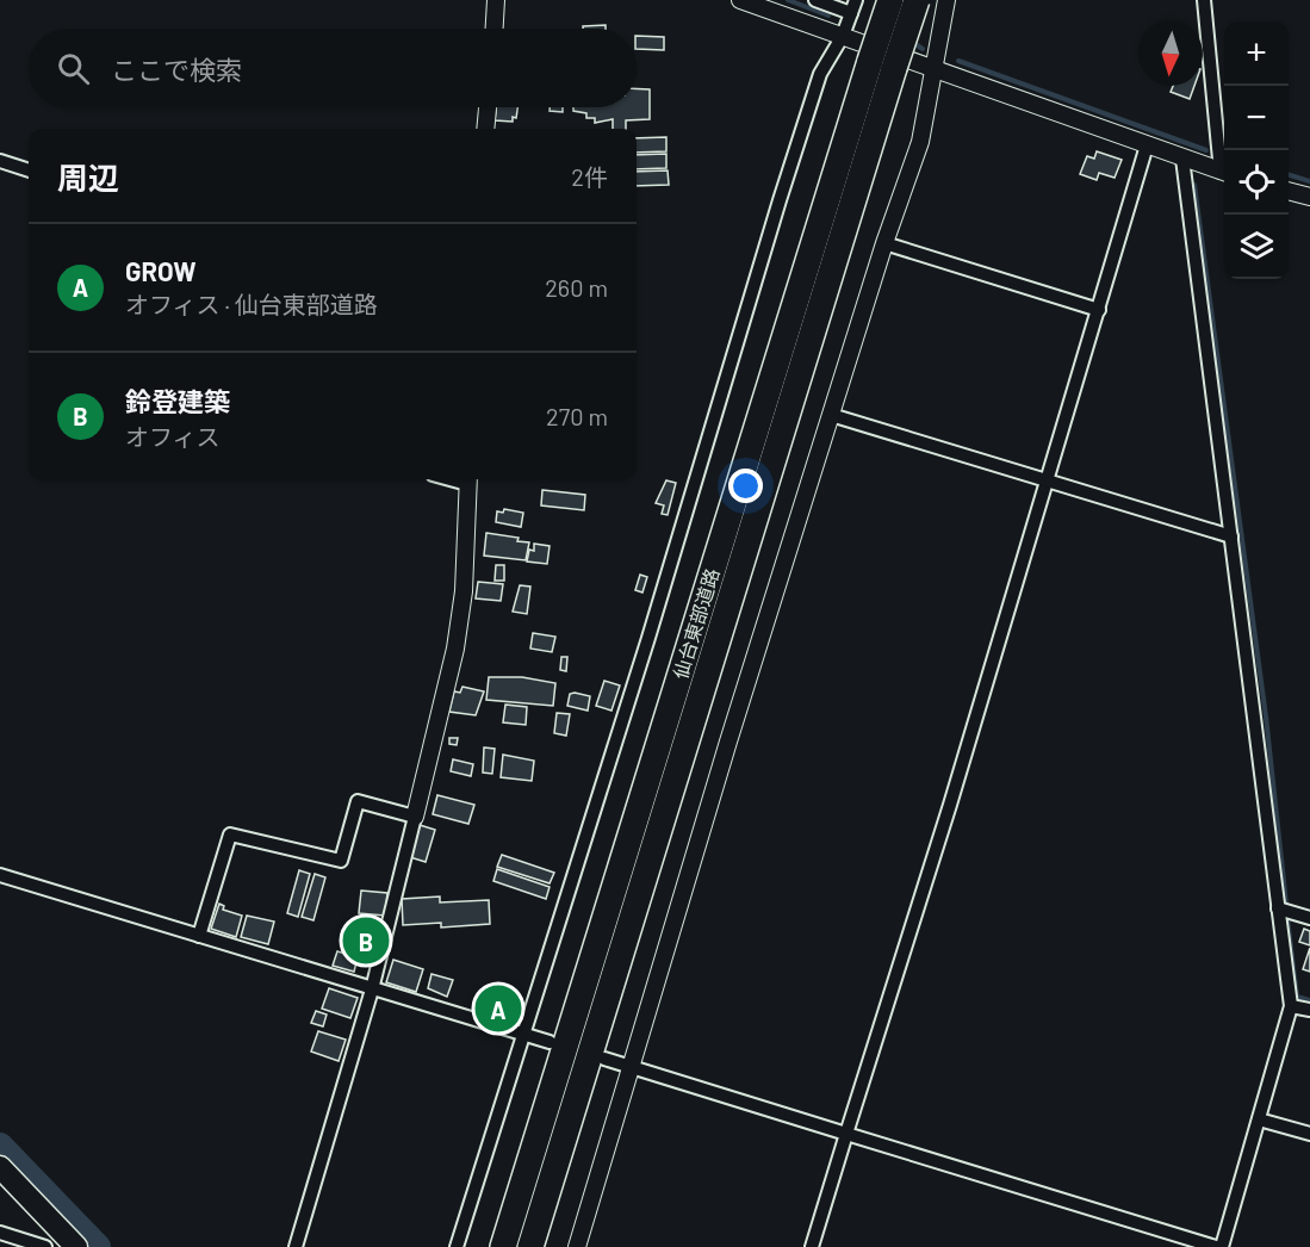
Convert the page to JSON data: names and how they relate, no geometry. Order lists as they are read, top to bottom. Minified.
{"streets":{"highway":["仙台東部道路"]},"north":"bottom","page":{"map_buttons":["+","−"],"search":"ここで検索","heading":["周辺","2件"],"list":[{"mark":"A","name":"GROW","note":"オフィス · 仙台東部道路","value":"260 m"},{"mark":"B","name":"鈴登建築","note":"オフィス","value":"270 m"}],"pins":["B","A"]}}
